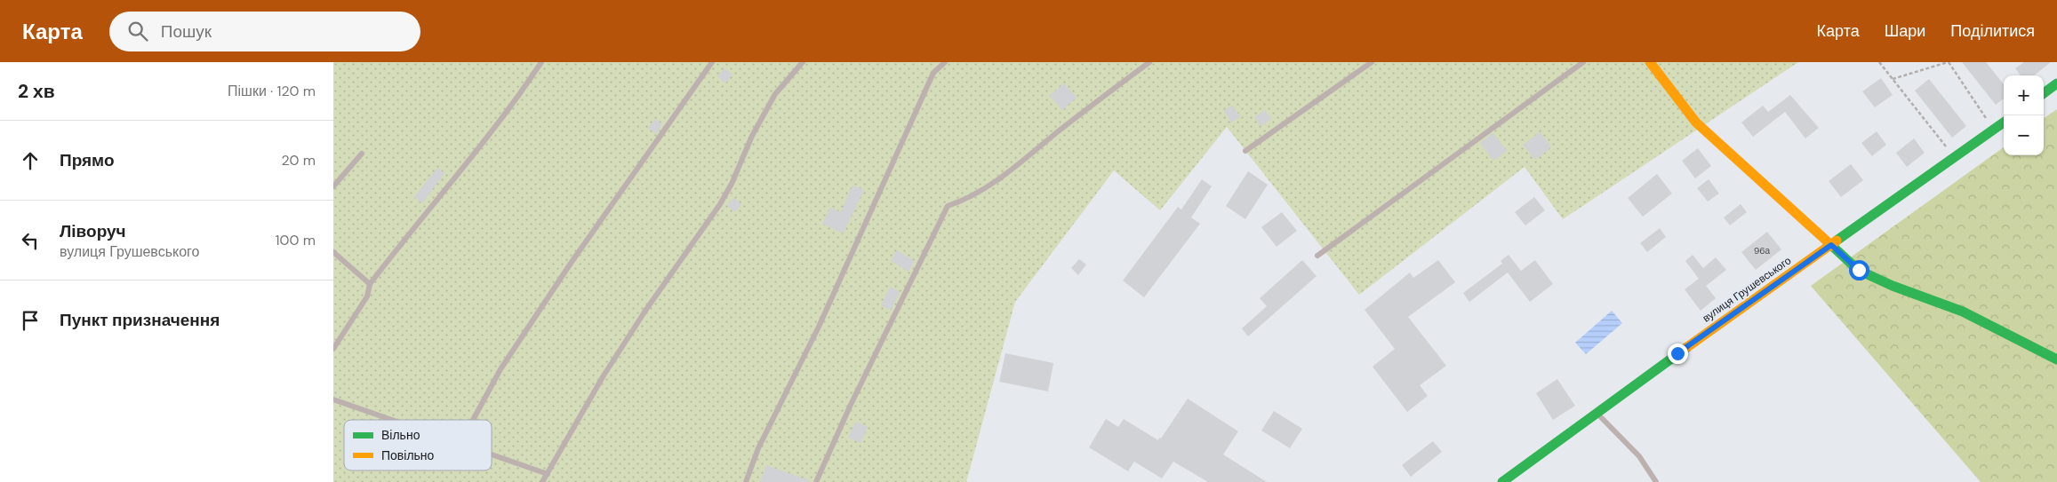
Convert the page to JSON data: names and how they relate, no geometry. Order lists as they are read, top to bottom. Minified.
{"streets":{"street":["вулиця Грушевського"]},"house_numbers":["96а"],"legend":["Вільно","Повільно"],"page":{"header":"Карта","search":"Пошук","nav":["Карта","Шари","Поділитися"],"heading":["2 хв","Пішки · 120 m"],"map_buttons":["+","−"],"list":[["Прямо","20 m"],["Ліворуч","вулиця Грушевського","100 m"],"Пункт призначення"]}}
